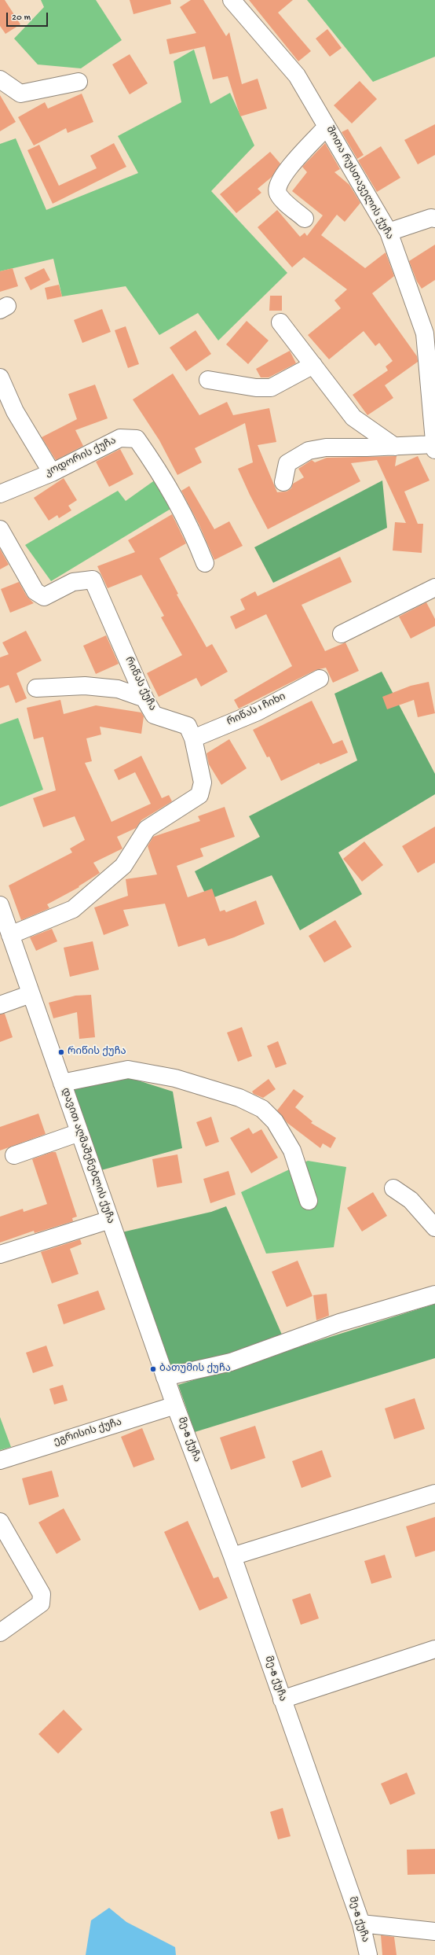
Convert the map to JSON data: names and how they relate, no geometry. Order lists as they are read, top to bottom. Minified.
{"streets":{"street":["შოთა რუსთაველის ქუჩა","კოდორის ქუჩა","რიწას ქუჩა","რიწას I ჩიხი","დავით აღმაშენებლის ქუჩა","ეგრისის ქუჩა","მე-8 ქუჩა"]},"crossings":[["რიწას ქუჩა","რიწას I ჩიხი"],["რიწას ქუჩა","დავით აღმაშენებლის ქუჩა"],["დავით აღმაშენებლის ქუჩა","ეგრისის ქუჩა"],["დავით აღმაშენებლის ქუჩა","მე-8 ქუჩა"],["ეგრისის ქუჩა","მე-8 ქუჩა"]],"places":["რიწის ქუჩა","ბათუმის ქუჩა"],"scale_bar":"20 m"}
